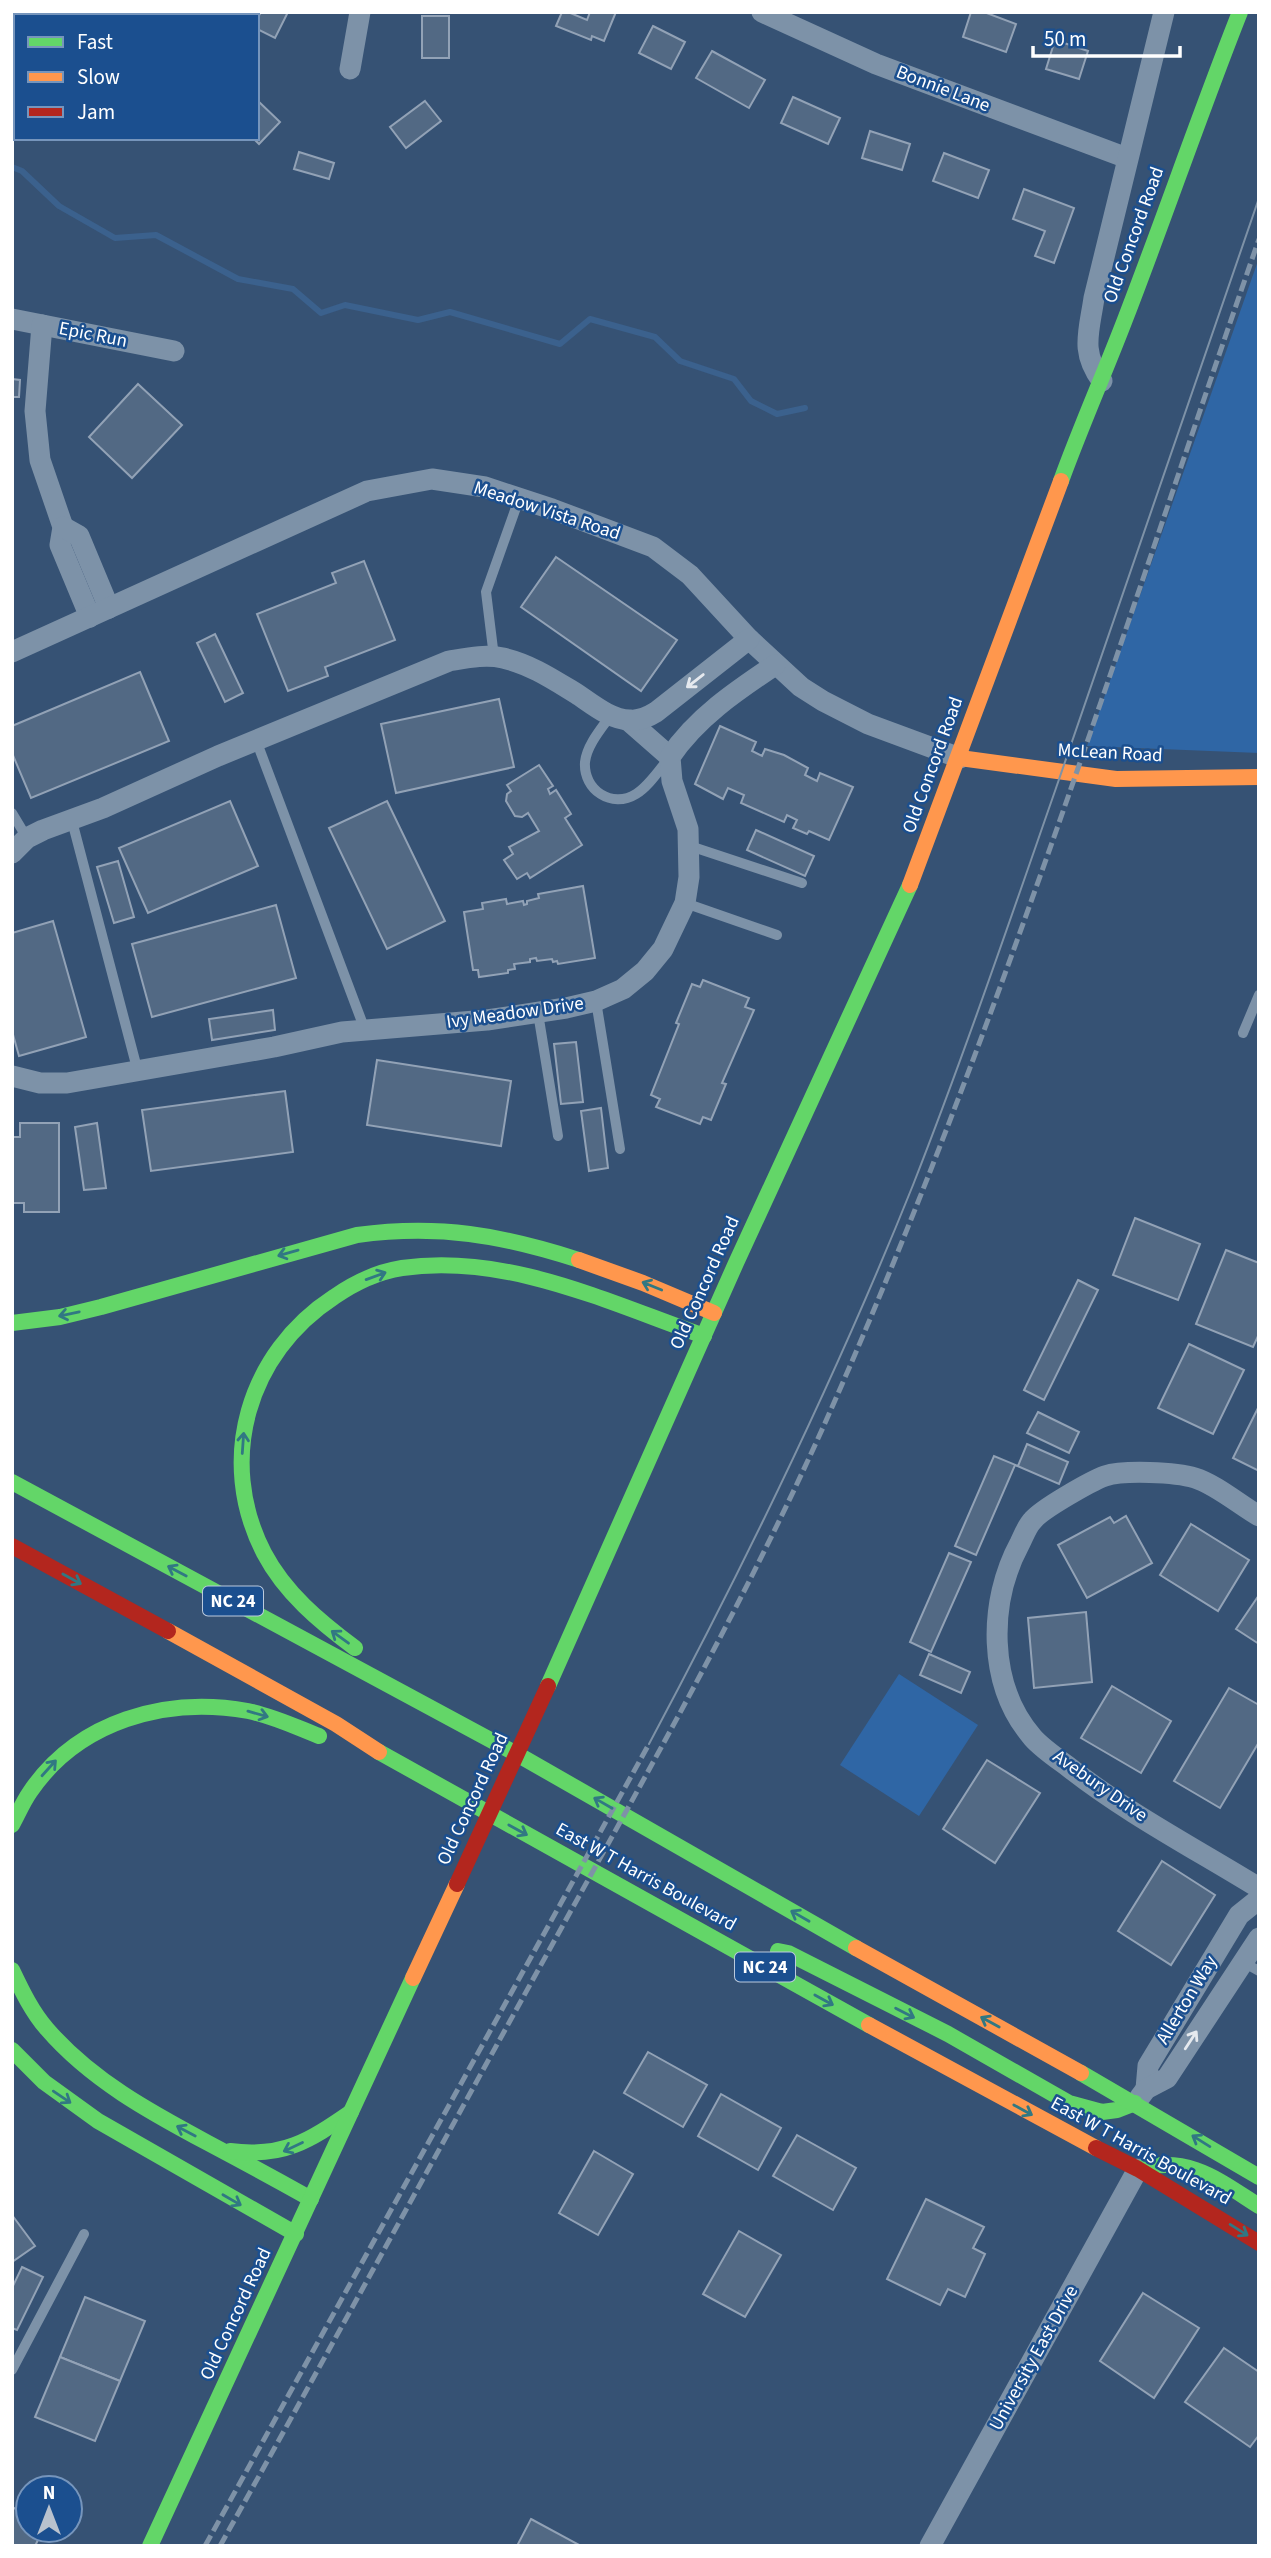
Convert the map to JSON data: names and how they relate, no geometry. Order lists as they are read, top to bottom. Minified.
{"streets":{"main road":["Old Concord Road","McLean Road","NC 24","East W T Harris Boulevard"],"street":["Bonnie Lane","Epic Run","Meadow Vista Road","Ivy Meadow Drive","Avebury Drive","Allerton Way","University East Drive"]},"crossings":[["Old Concord Road","Meadow Vista Road"],["Old Concord Road","McLean Road"],["Meadow Vista Road","McLean Road"],["East W T Harris Boulevard","Allerton Way"],["East W T Harris Boulevard","University East Drive"]],"legend":["Fast","Slow","Jam"],"scale_bar":"50 m","north":"top"}
